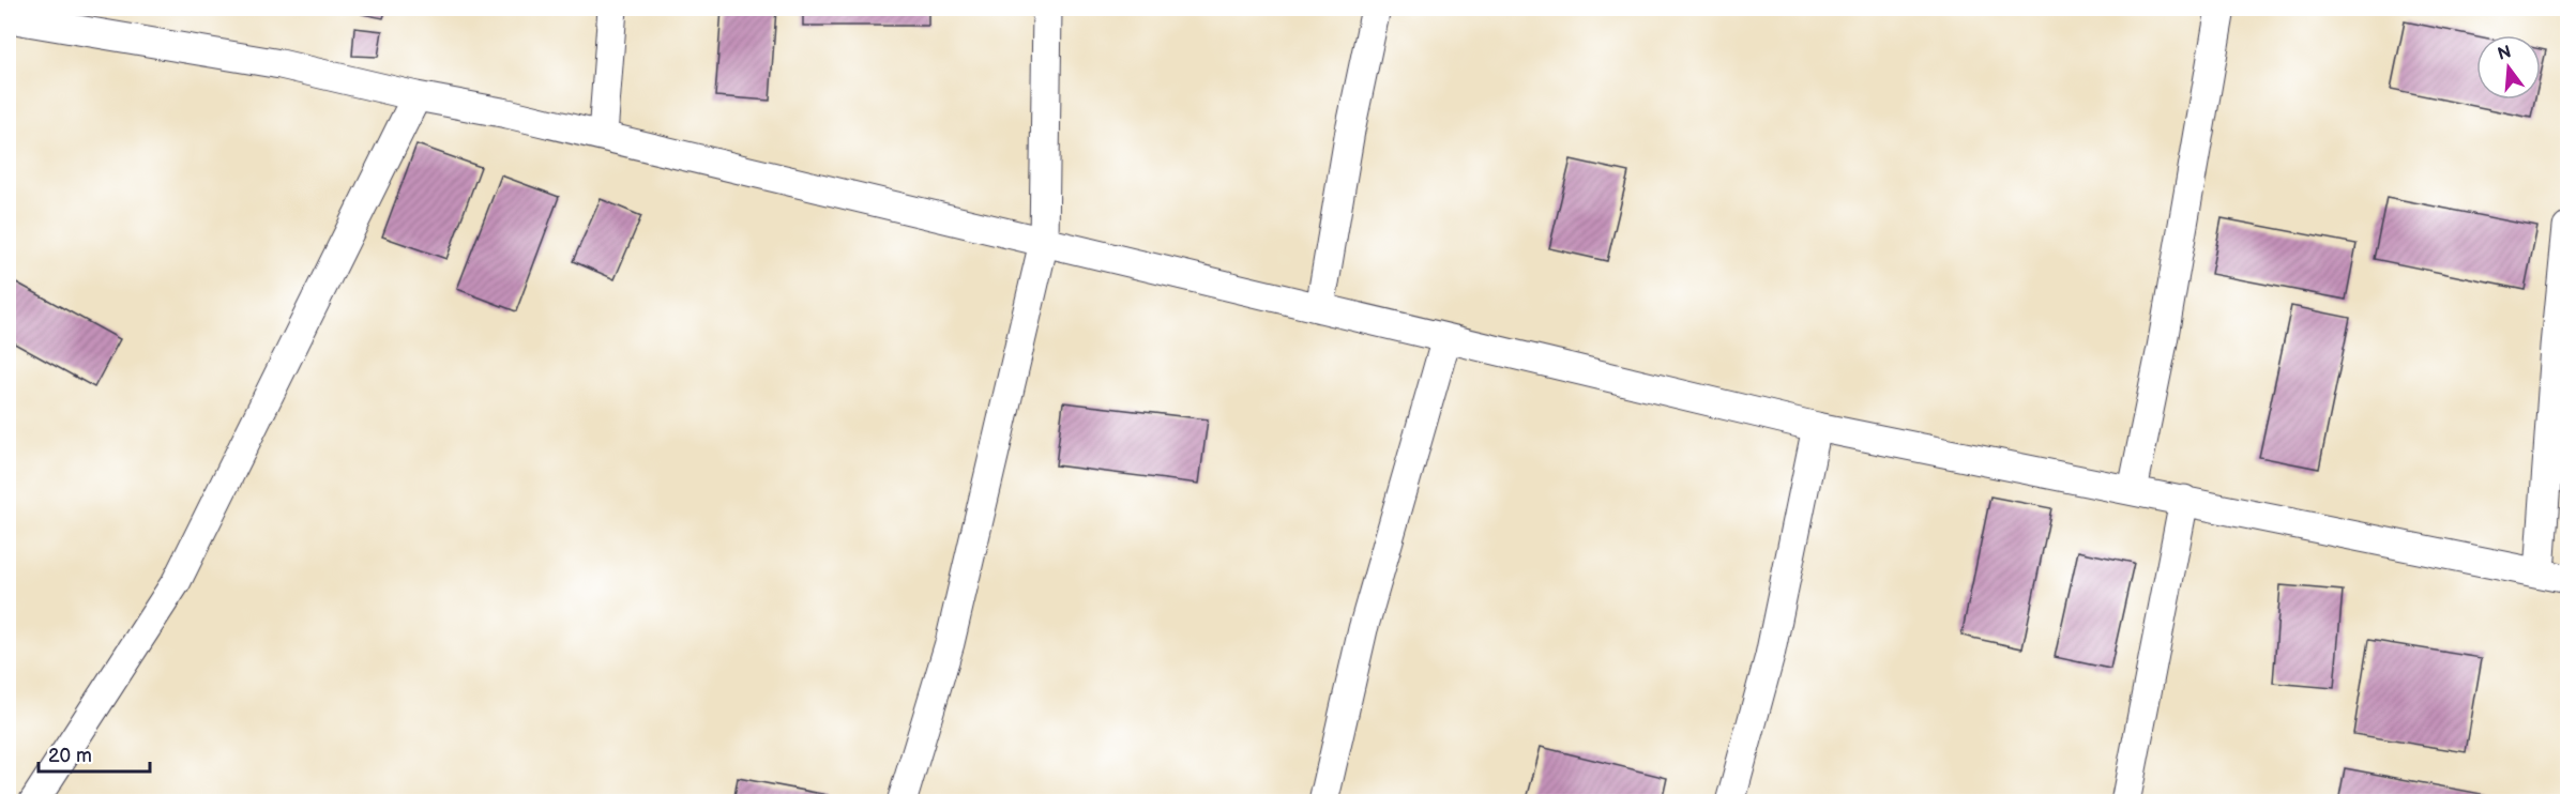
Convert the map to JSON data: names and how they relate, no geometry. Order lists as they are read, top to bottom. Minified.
{"scale_bar":"20 m","north":"top"}
